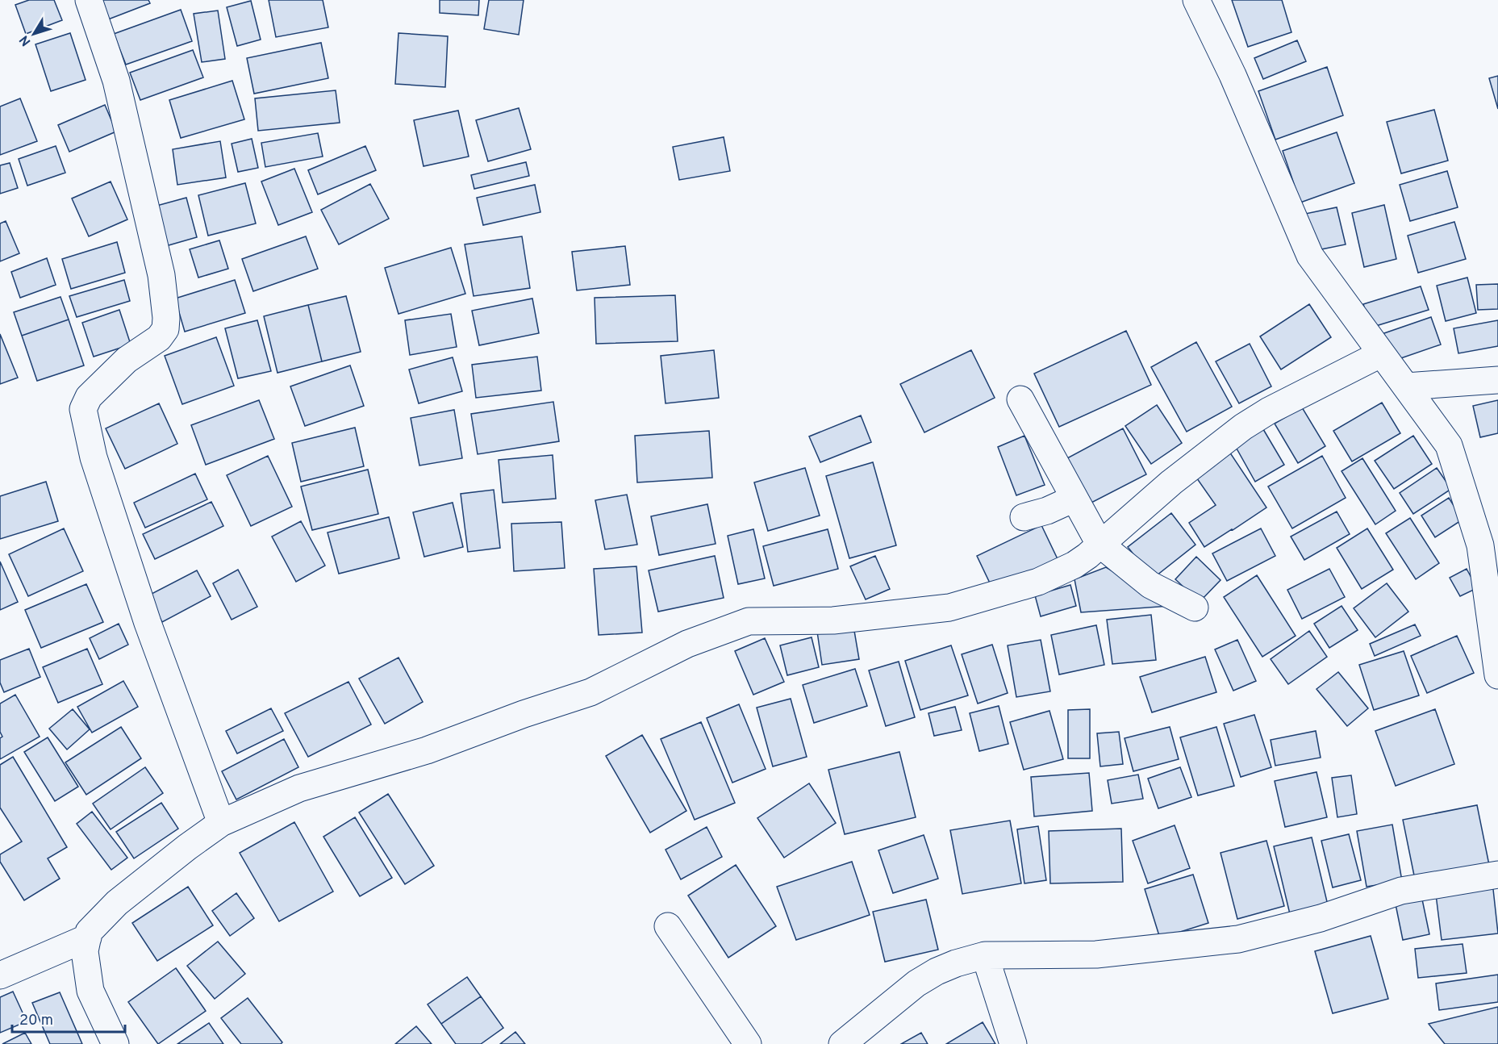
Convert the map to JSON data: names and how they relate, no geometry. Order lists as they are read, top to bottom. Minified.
{"scale_bar":"20 m","north":"bottom left"}
